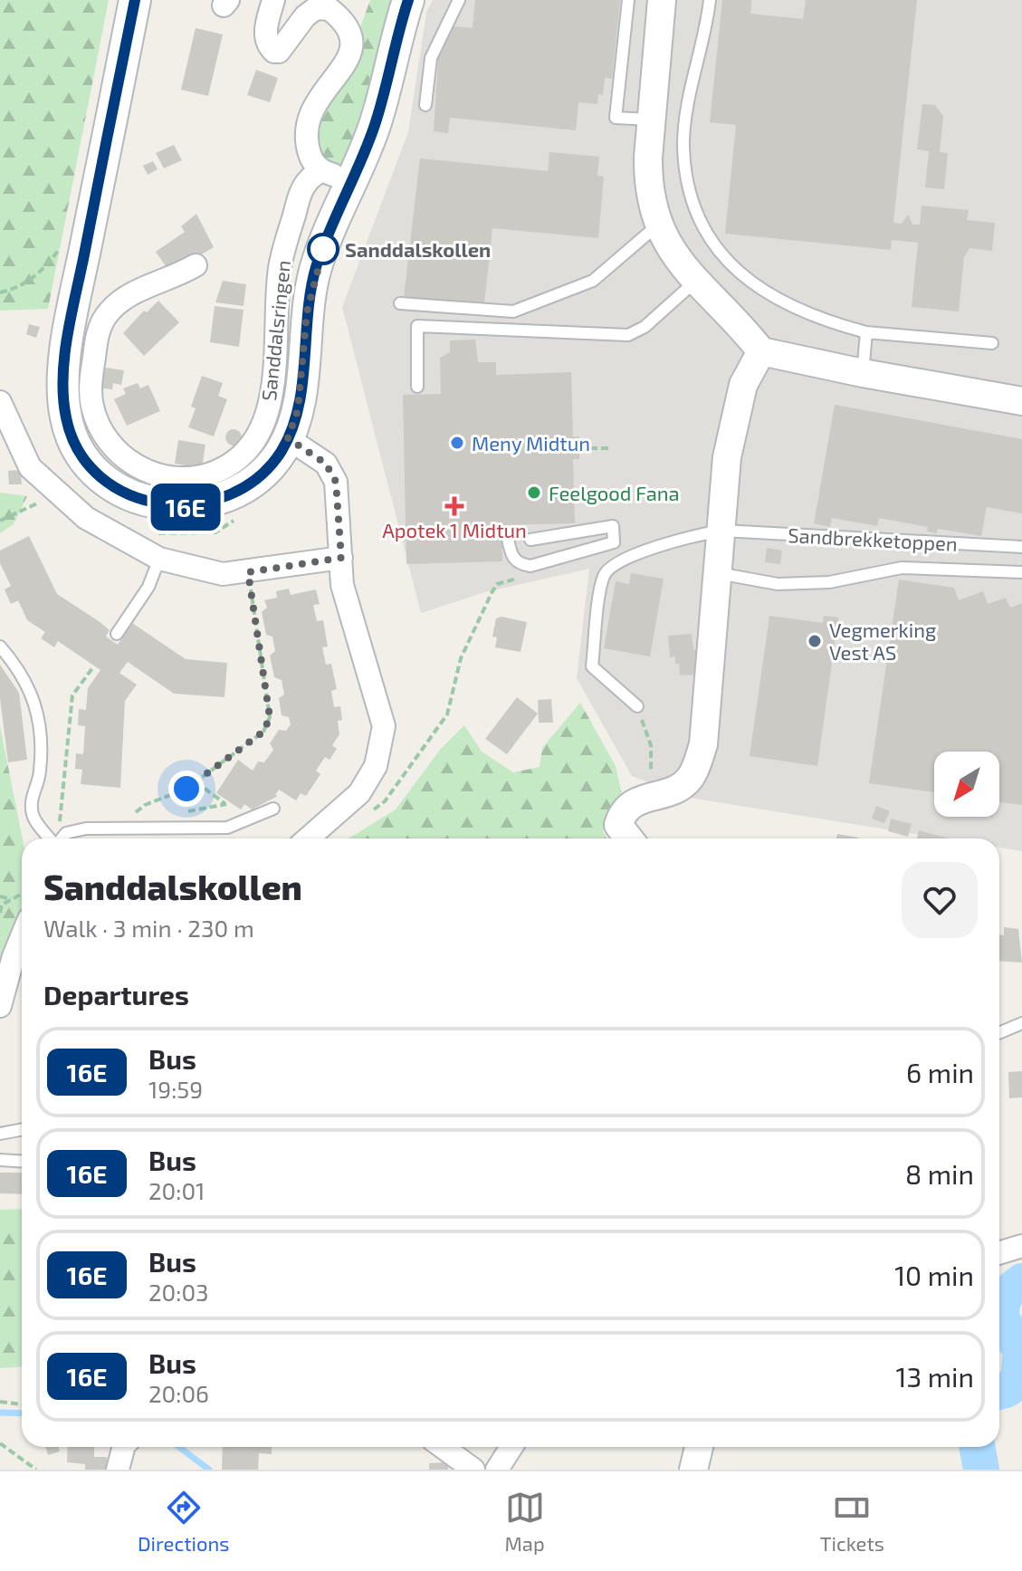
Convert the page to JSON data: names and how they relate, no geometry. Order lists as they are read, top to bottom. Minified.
{"streets":{"main road":["Sanddalsringen"],"lane":["Sandbrekketoppen"]},"places":{"other":["Sanddalskollen","Meny Midtun","Feelgood Fana","Vegmerking Vest AS"],"health":["Apotek 1 Midtun"]},"lines":["bus line 16E"],"north":"bottom left","page":{"on_map":"16E","heading":[["Sanddalskollen","Walk · 3 min · 230 m"],"Departures"],"list":[{"mark":"16E","name":"Bus","note":"19:59","value":"6 min"},{"mark":"16E","name":"Bus","note":"20:01","value":"8 min"},{"mark":"16E","name":"Bus","note":"20:03","value":"10 min"},{"mark":"16E","name":"Bus","note":"20:06","value":"13 min"}],"tabs":["Directions","Map","Tickets"]}}
